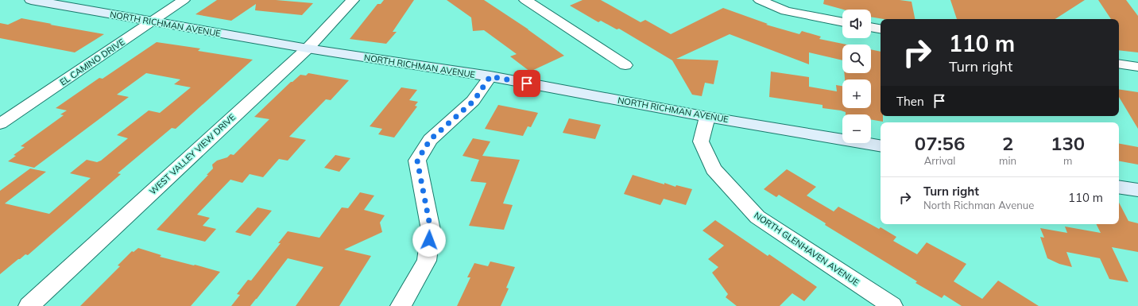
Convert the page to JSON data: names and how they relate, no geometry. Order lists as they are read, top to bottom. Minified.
{"streets":{"street":["NORTH RICHMAN AVENUE","EL CAMINO DRIVE","WEST VALLEY VIEW DRIVE","NORTH GLENHAVEN AVENUE"]},"crossings":[["NORTH RICHMAN AVENUE","EL CAMINO DRIVE"],["NORTH RICHMAN AVENUE","WEST VALLEY VIEW DRIVE"],["NORTH RICHMAN AVENUE","NORTH GLENHAVEN AVENUE"]],"page":{"map_buttons":["+","−"],"turn":["110 m","Turn right"],"then":"Then","eta":["07:56","Arrival","2","min","130","m"],"list":[{"name":"Turn right","note":"North Richman Avenue","value":"110 m"}]}}
